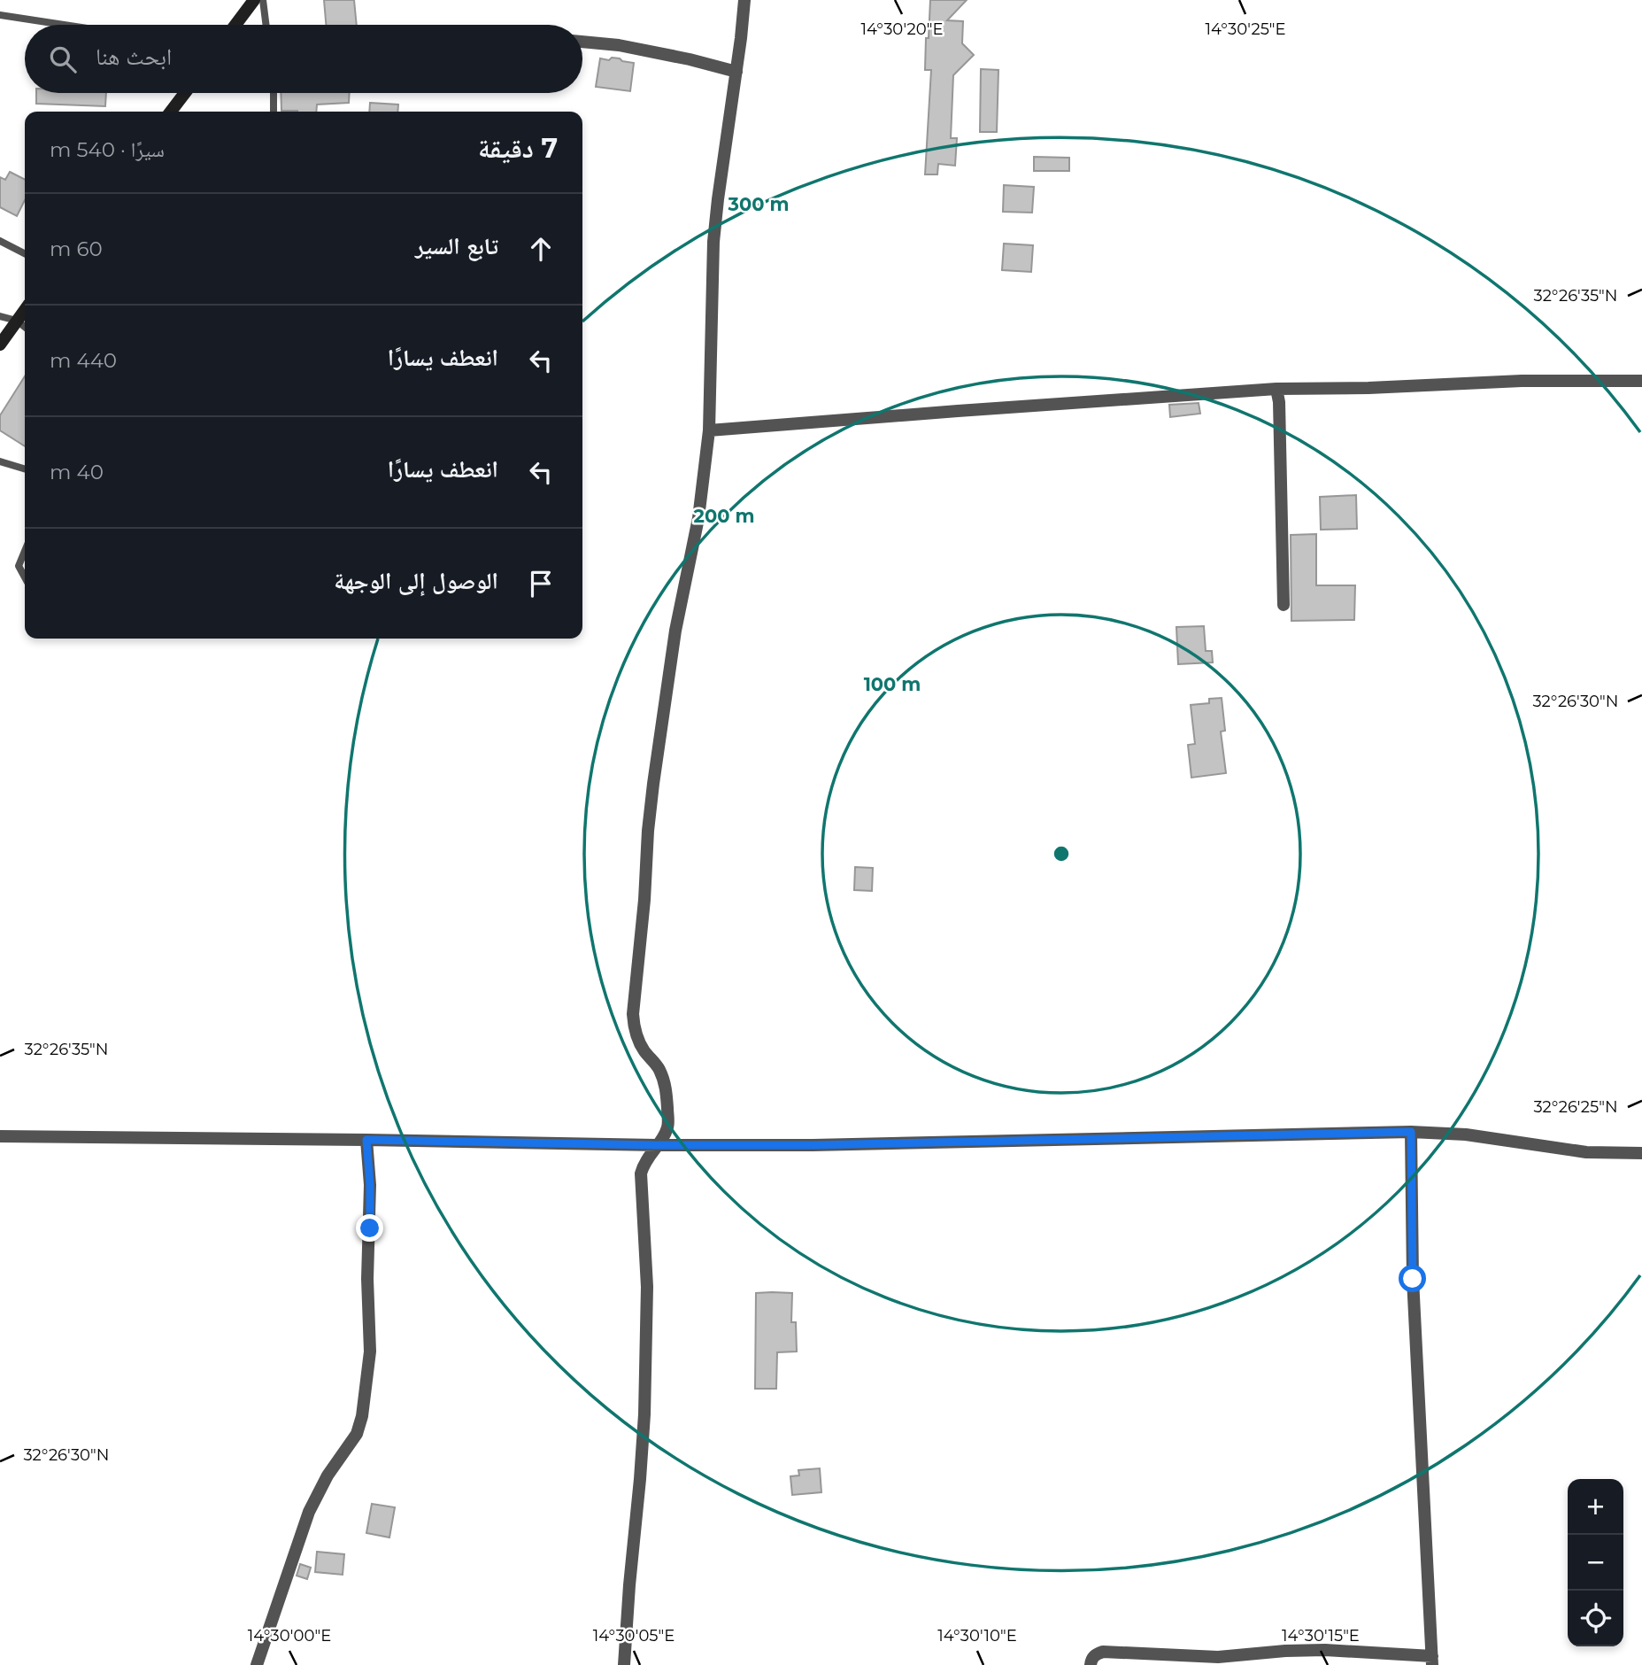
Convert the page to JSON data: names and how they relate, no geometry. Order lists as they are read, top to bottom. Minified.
{"page":{"search":"ابحث هنا","heading":["7 دقيقة","سيرًا · 540 m"],"list":[["تابع السير","60 m"],["انعطف يسارًا","440 m"],["انعطف يسارًا","40 m"],"الوصول إلى الوجهة"],"map_buttons":["+","−"]},"coordinates":["14°30'20\"E","14°30'25\"E","32°26'35\"N","32°26'30\"N","32°26'25\"N","14°30'00\"E","14°30'05\"E","14°30'10\"E","14°30'15\"E"],"rings":["300 m","200 m","100 m"]}
